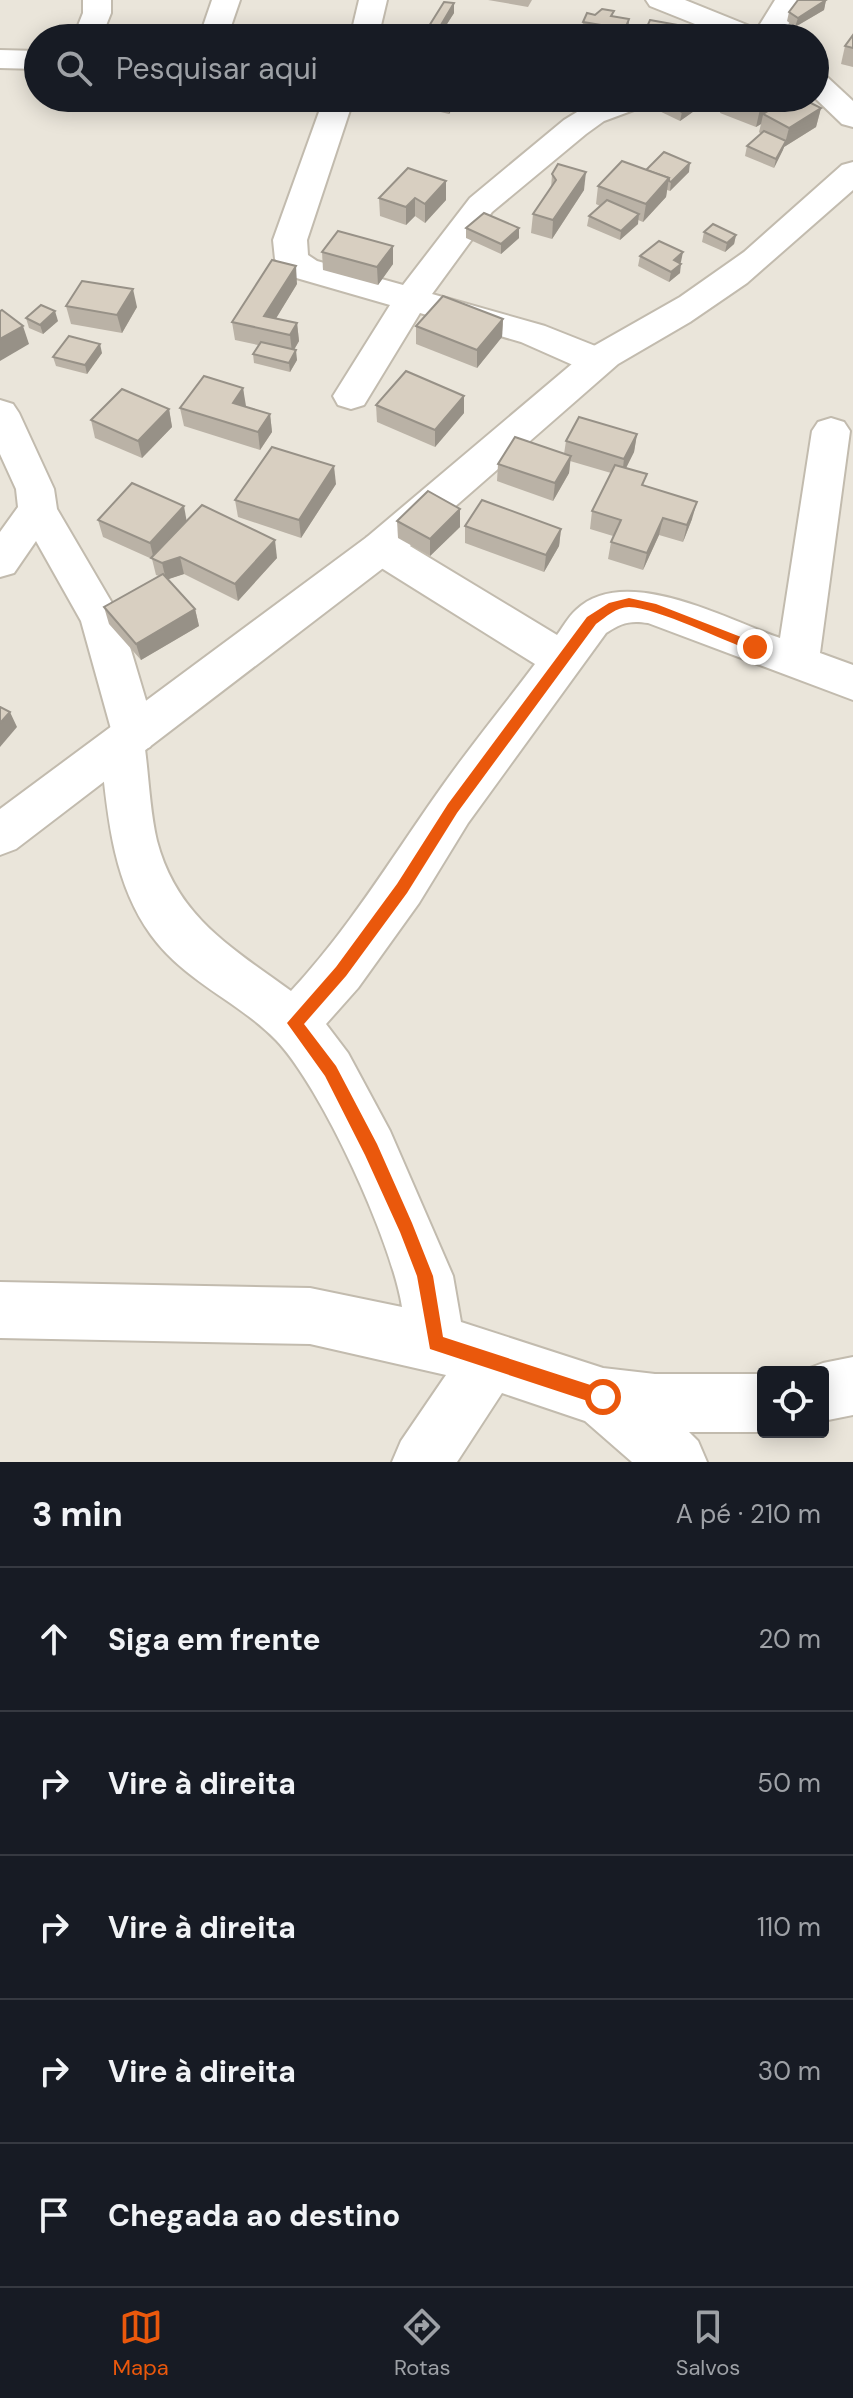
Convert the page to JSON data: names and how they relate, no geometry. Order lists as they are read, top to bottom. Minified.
{"page":{"search":"Pesquisar aqui","heading":["3 min","A pé · 210 m"],"list":[["Siga em frente","20 m"],["Vire à direita","50 m"],["Vire à direita","110 m"],["Vire à direita","30 m"],"Chegada ao destino"],"nav":["Mapa","Rotas","Salvos"]}}
